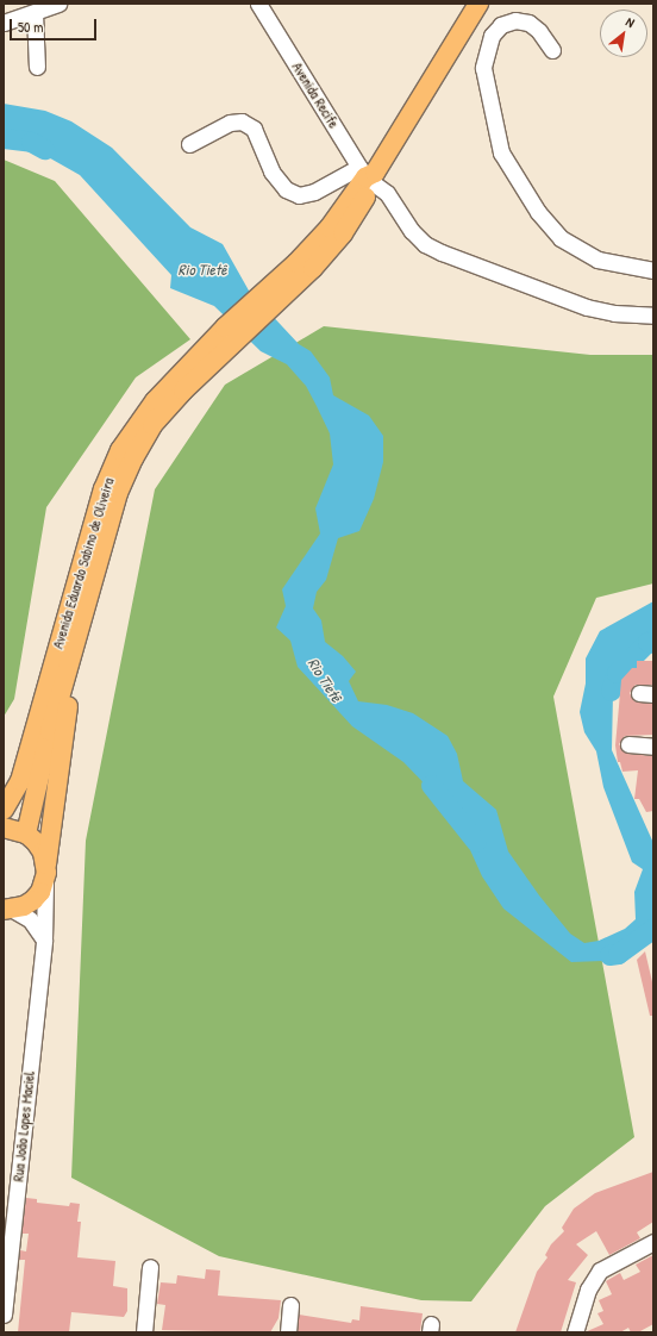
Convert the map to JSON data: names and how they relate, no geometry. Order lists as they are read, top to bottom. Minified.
{"streets":{"main road":["Avenida Eduardo Sabino de Oliveira"],"street":["Avenida Recife","Rua João Lopes Maciel"]},"crossings":[["Avenida Recife","Avenida Eduardo Sabino de Oliveira"]],"water":["Rio Tietê"],"scale_bar":"50 m","north":"top right"}
